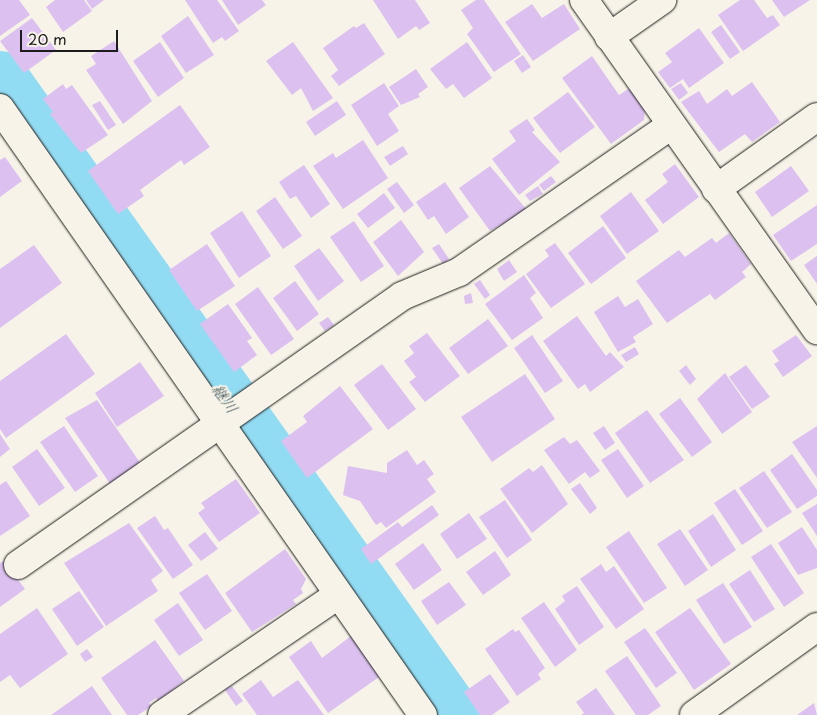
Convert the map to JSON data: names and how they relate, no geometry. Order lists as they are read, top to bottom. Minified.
{"water":["継川"],"scale_bar":"20 m"}
